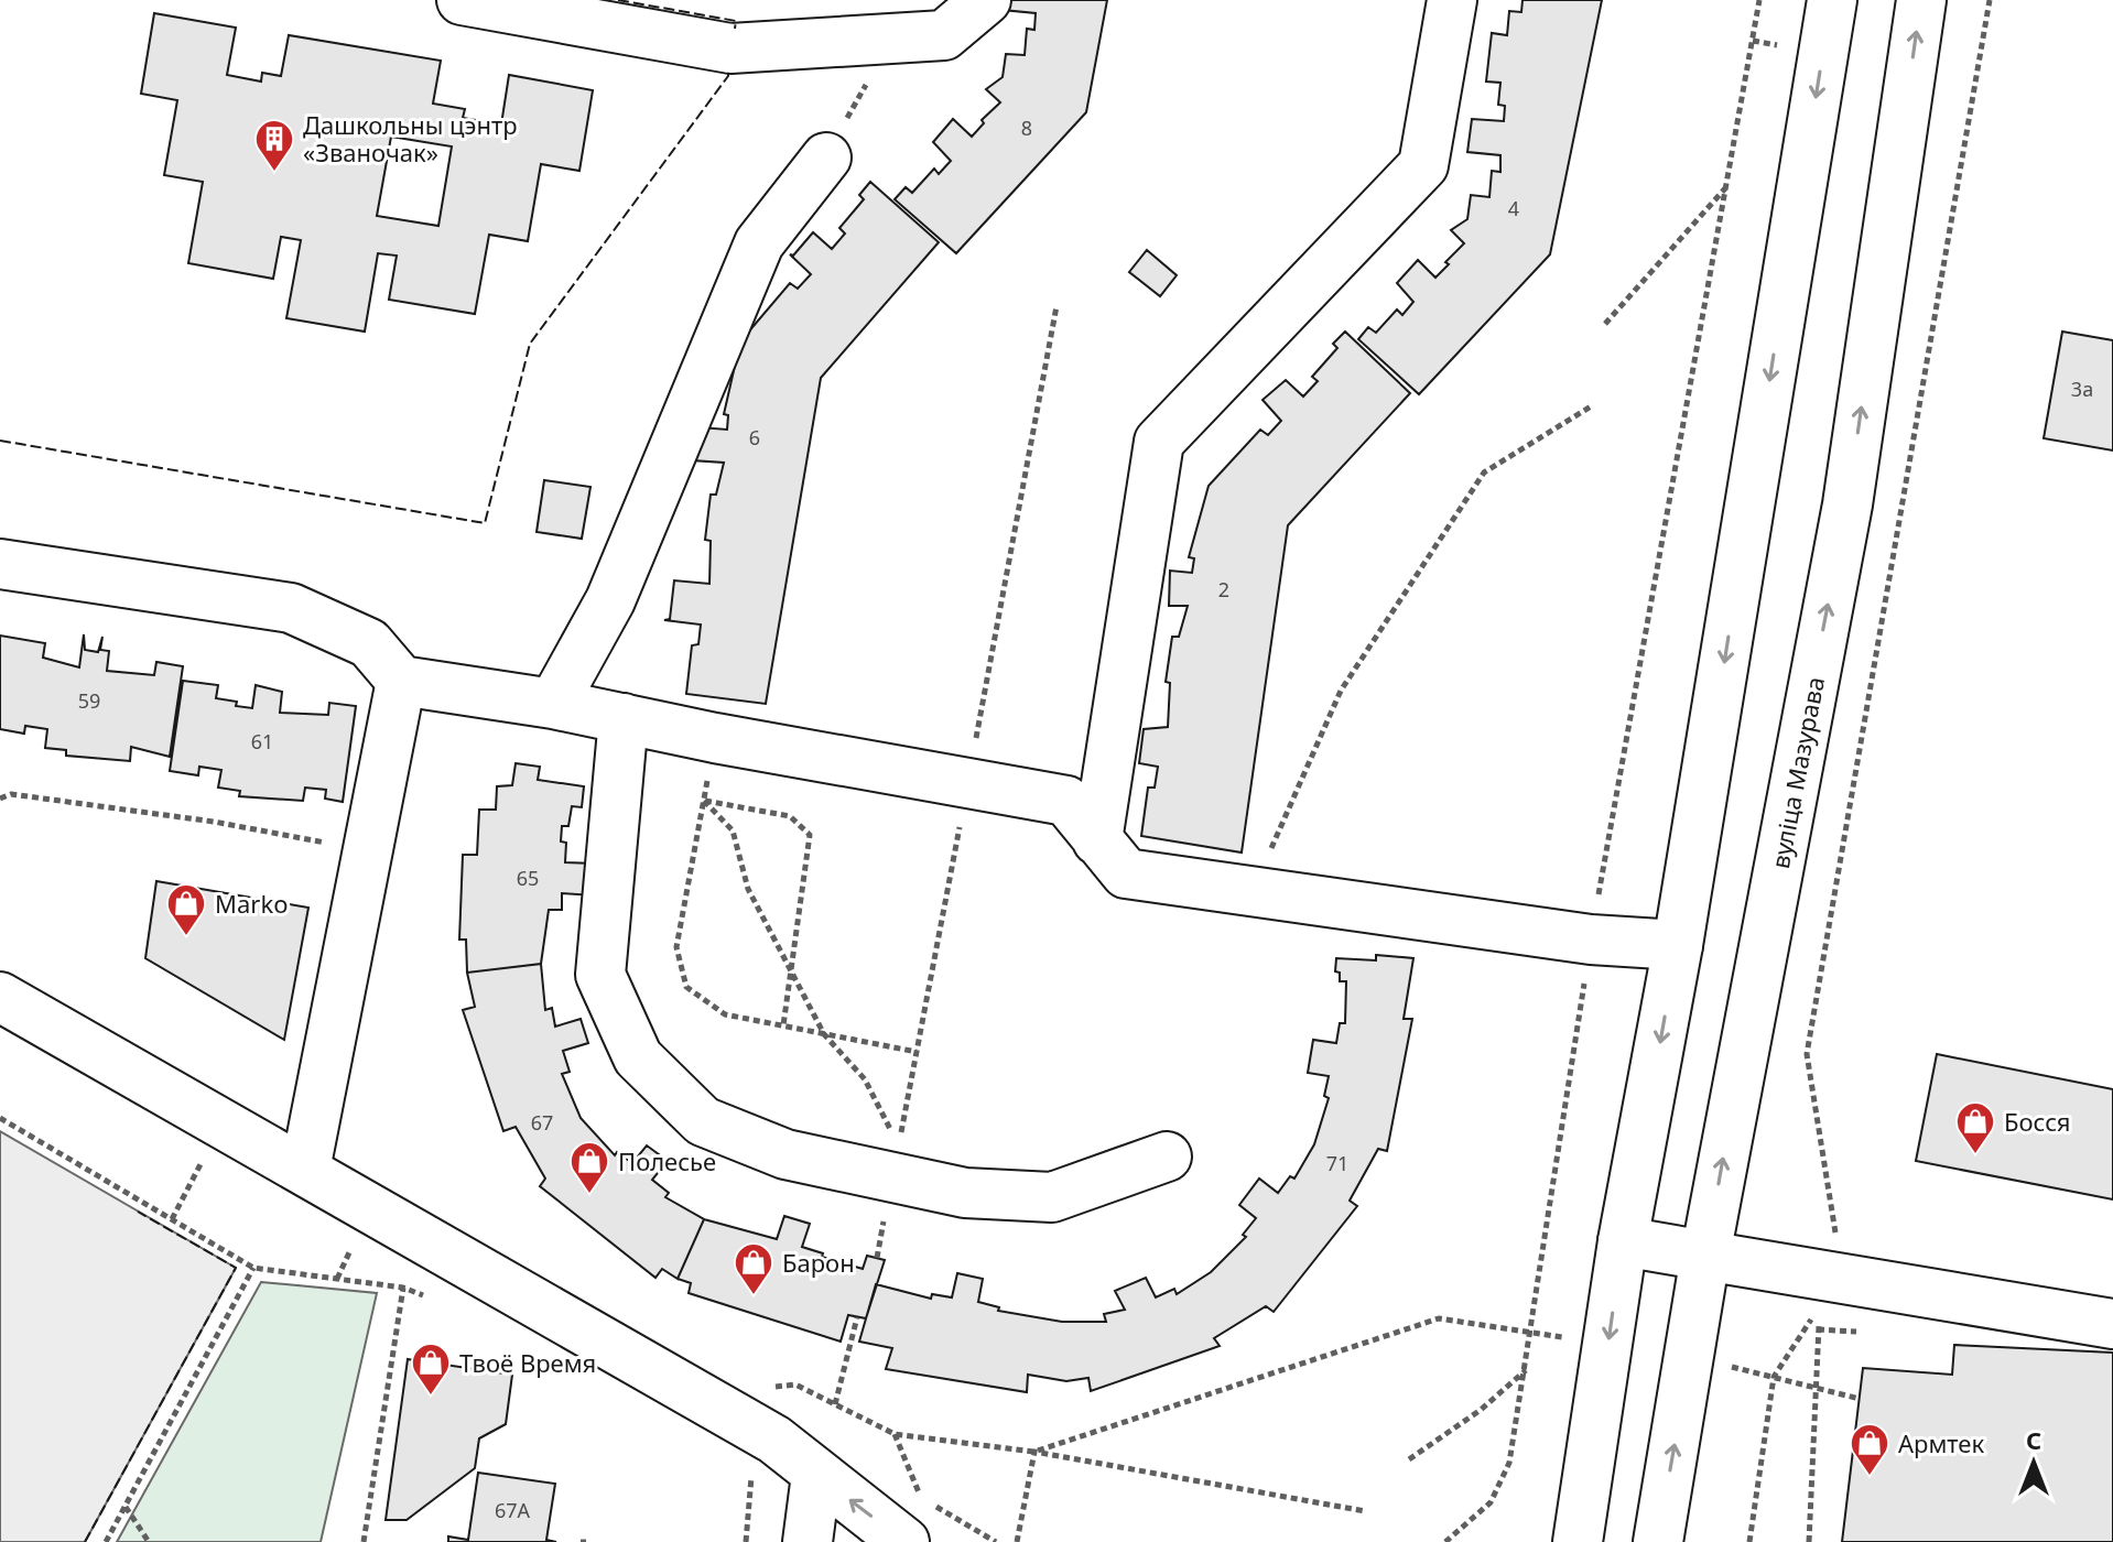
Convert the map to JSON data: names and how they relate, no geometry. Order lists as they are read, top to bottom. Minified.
{"streets":{"main road":["вуліца Мазурава"]},"places":{"building":["Дашкольны цэнтр «Званочак»"],"shop":["Marko","Босся","Полесье","Барон","Твоё Время","Армтек"]},"house_numbers":["8","4","3а","6","2","59","61","65","67","71","67А"],"north":"top"}
